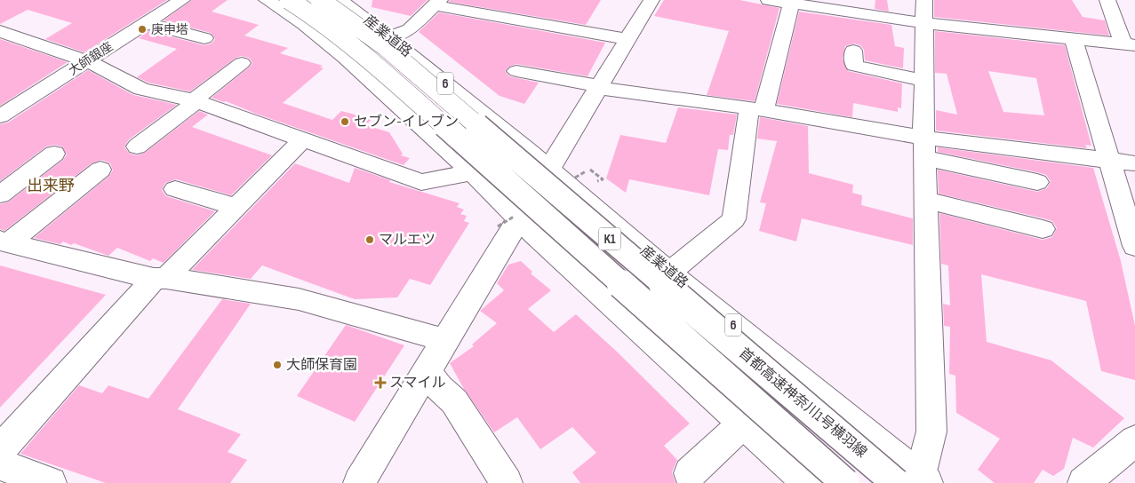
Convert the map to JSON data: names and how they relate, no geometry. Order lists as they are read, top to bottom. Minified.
{"streets":{"main road":["産業道路","大師銀座","6","K1","首都高速神奈川1号横羽線"]},"crossings":[["産業道路","首都高速神奈川1号横羽線"]],"districts":["出来野"],"places":{"other":["庚申塔","セブン-イレブン","マルエツ","大師保育園"],"health":["スマイル"]}}
